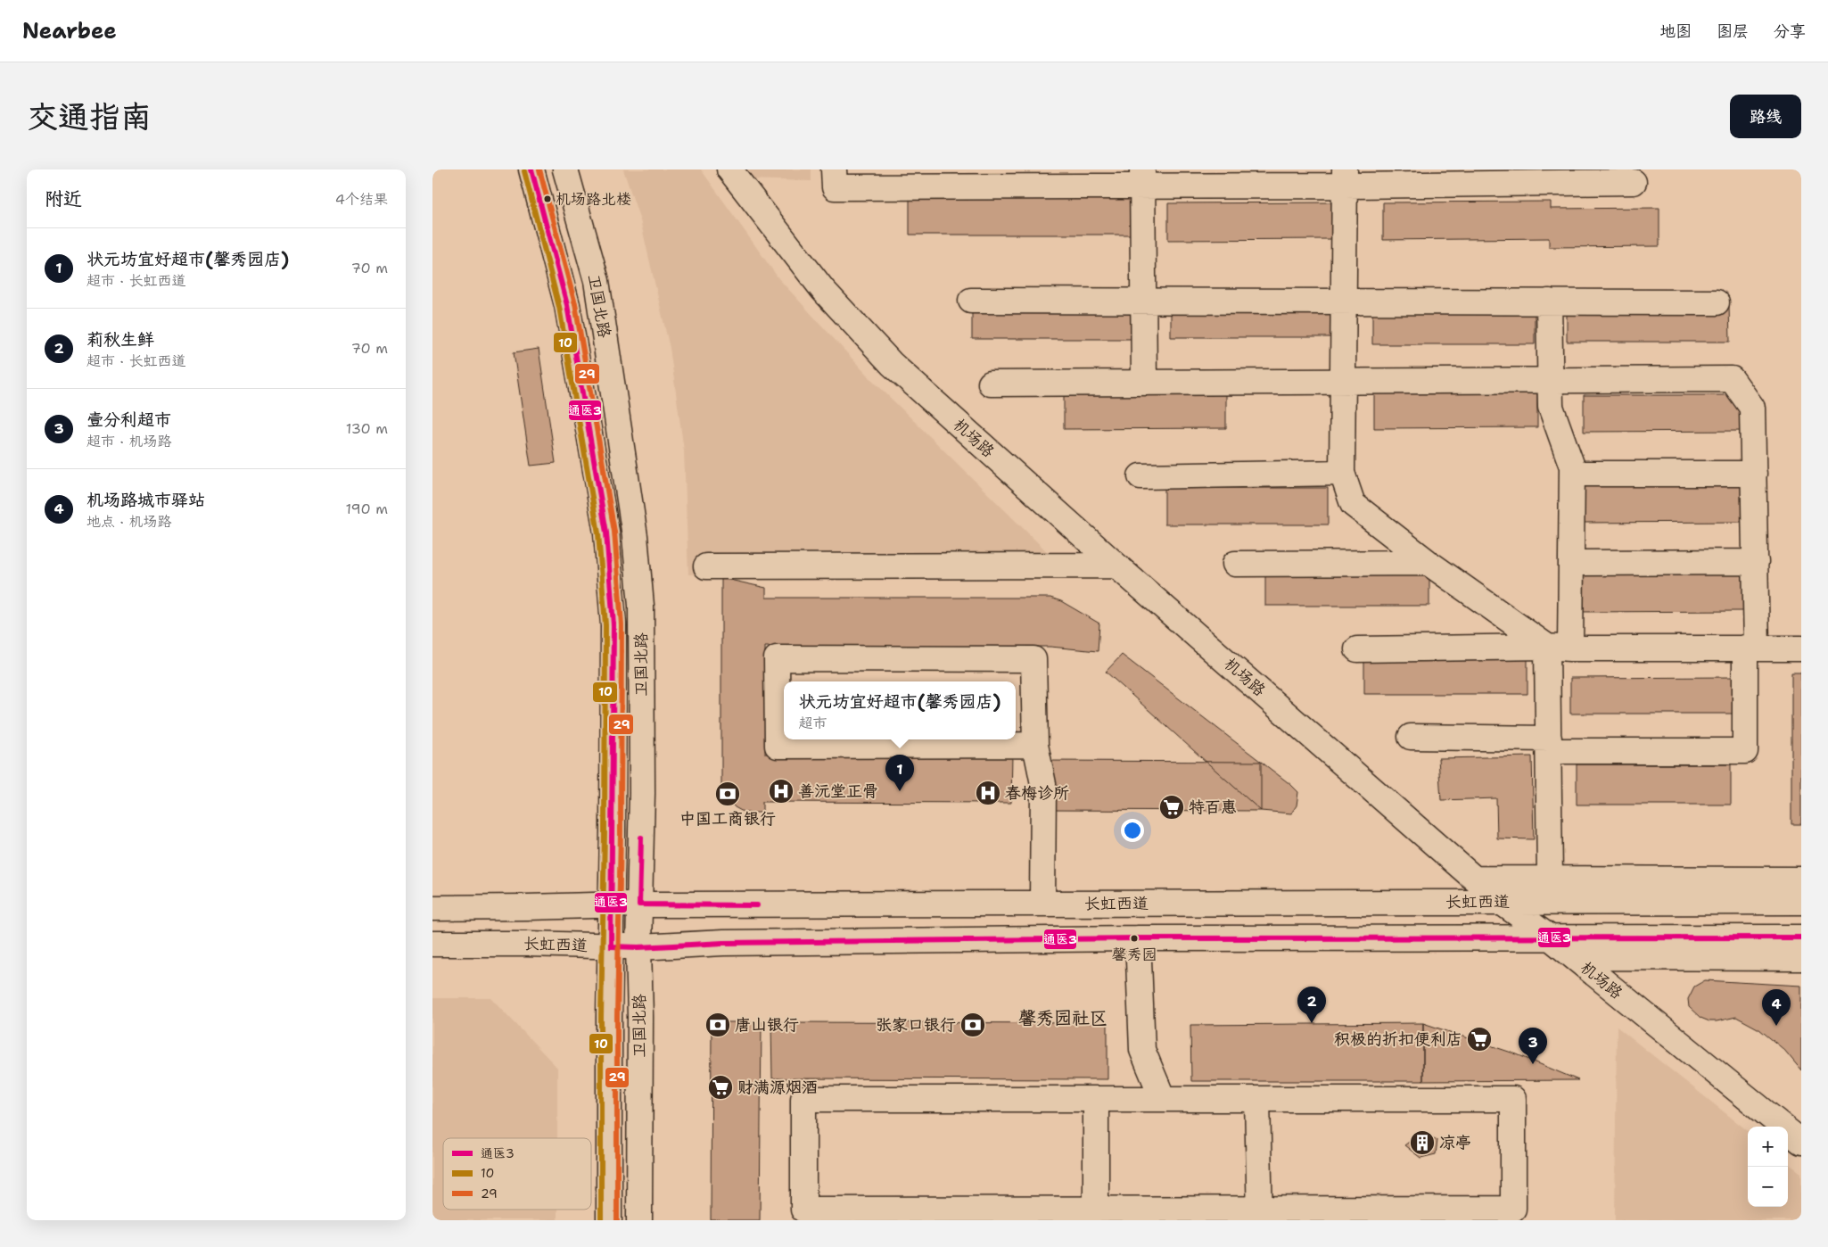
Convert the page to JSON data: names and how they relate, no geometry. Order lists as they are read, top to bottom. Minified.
{"streets":{"street":["卫国北路","机场路","长虹西道"]},"crossings":[["卫国北路","长虹西道"],["机场路","长虹西道"]],"districts":["馨秀园社区"],"places":{"other":["机场路北楼","馨秀园"],"hospital":["善沅堂正骨","春梅诊所"],"bank":["中国工商银行","唐山银行","张家口银行"],"supermarket":["特百惠","积极的折扣便利店","财满源烟酒"],"building":["凉亭"]},"lines":["transit line 通医3","transit line 29","transit line 10"],"legend":["通医3","10","29"],"page":{"header":"Nearbee","nav":["地图","图层","分享"],"buttons":"路线","title":"交通指南","heading":["附近","4个结果"],"list":[{"mark":"1","name":"状元坊宜好超市(馨秀园店)","note":"超市 · 长虹西道","value":"70 m"},{"mark":"2","name":"莉秋生鲜","note":"超市 · 长虹西道","value":"70 m"},{"mark":"3","name":"壹分利超市","note":"超市 · 机场路","value":"130 m"},{"mark":"4","name":"机场路城市驿站","note":"地点 · 机场路","value":"190 m"}],"popup":["状元坊宜好超市(馨秀园店)","超市"],"pins":["1","2","4","3"],"map_buttons":["+","−"]}}
